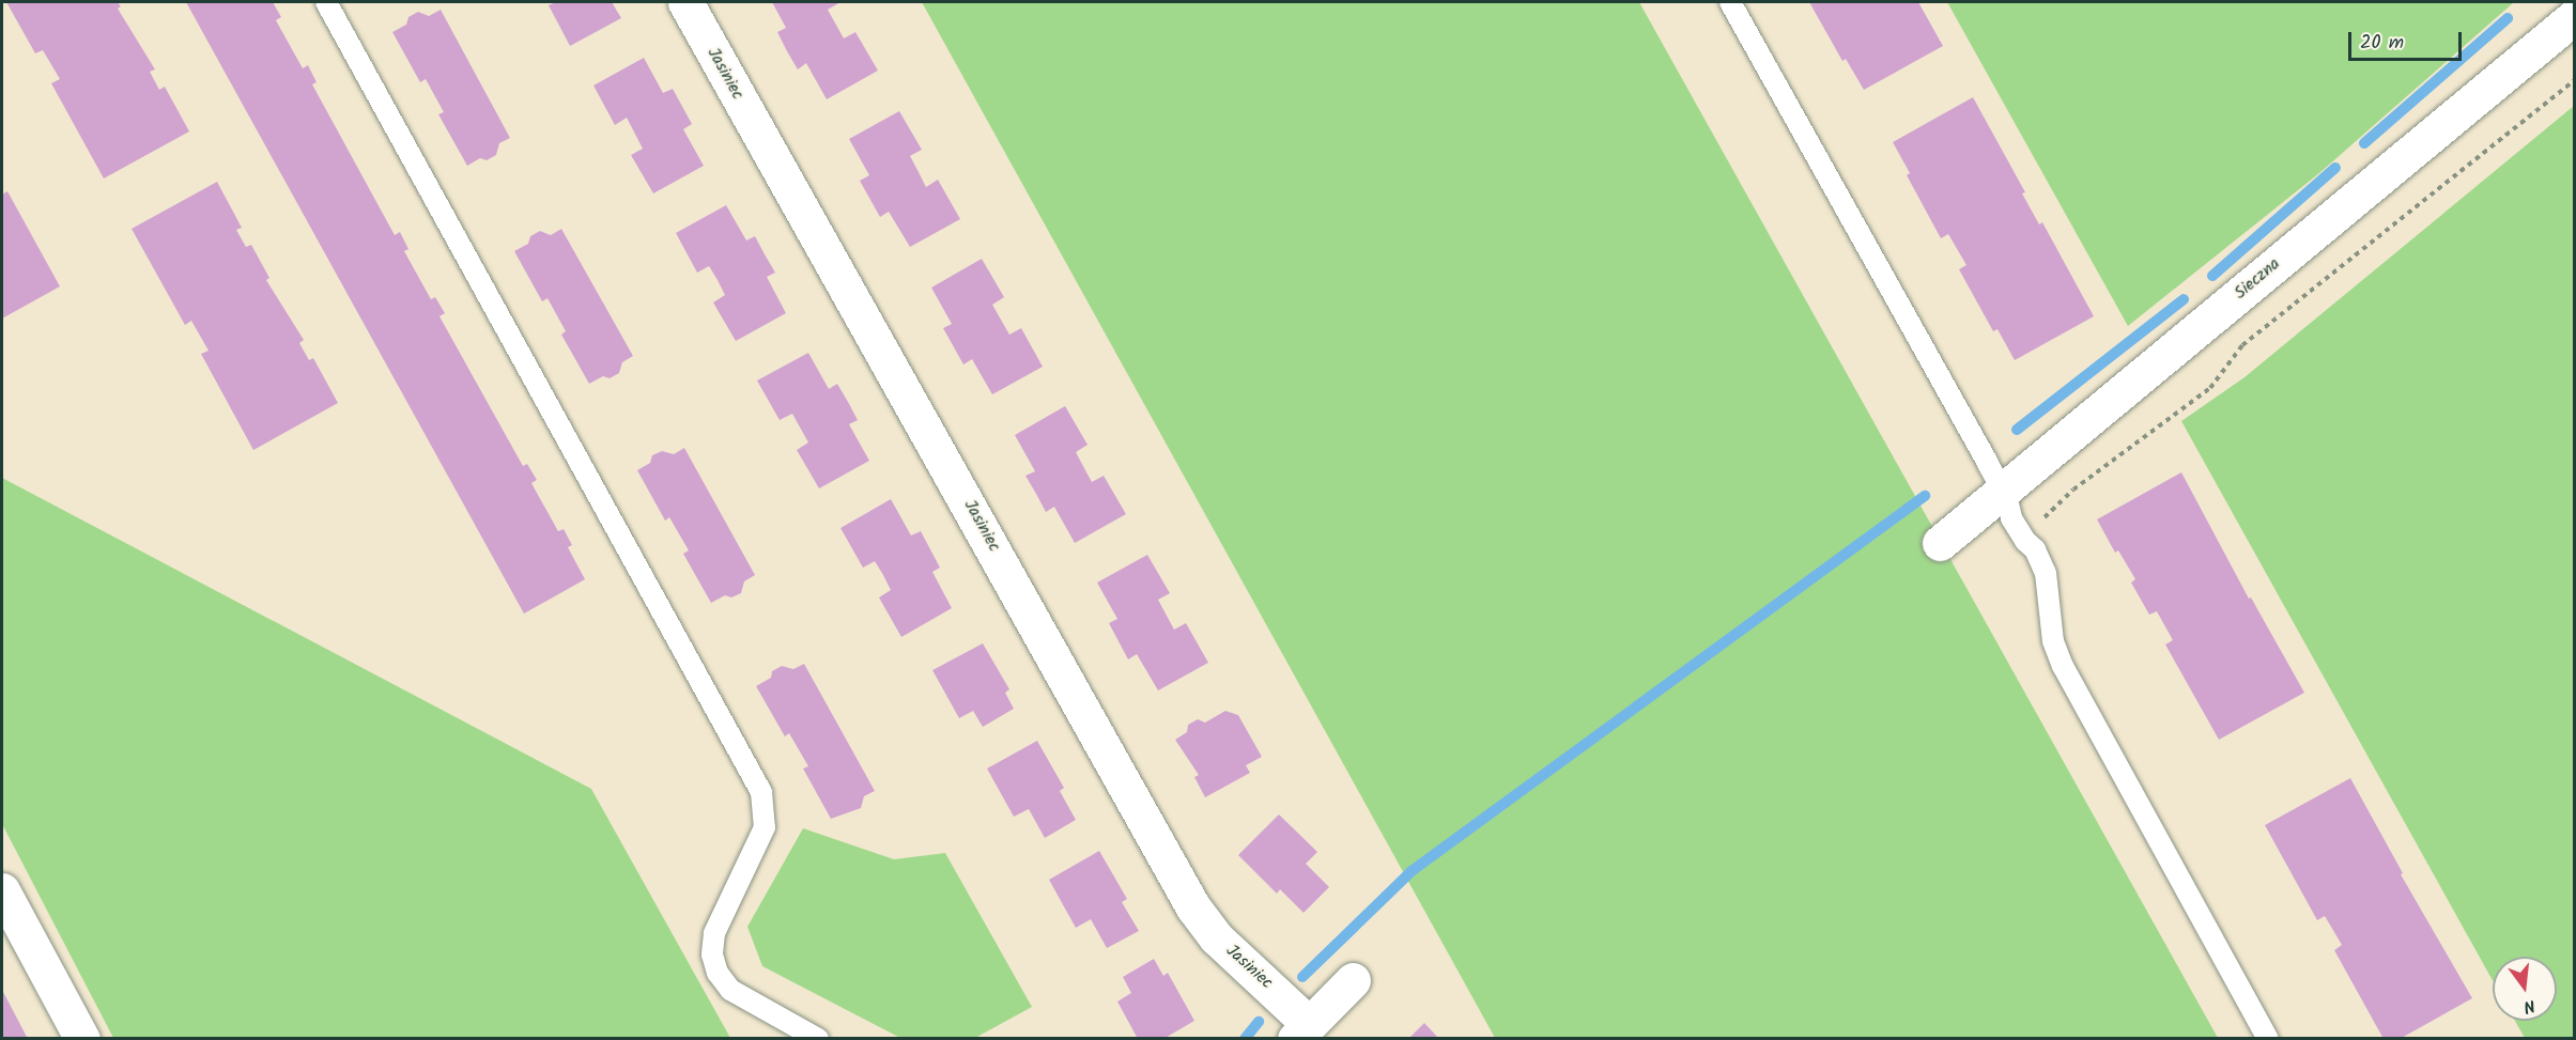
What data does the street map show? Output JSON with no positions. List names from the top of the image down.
{
  "streets": {
    "street": ["Jasiniec", "Sieczna"]
  },
  "scale_bar": "20 m",
  "north": "bottom"
}
